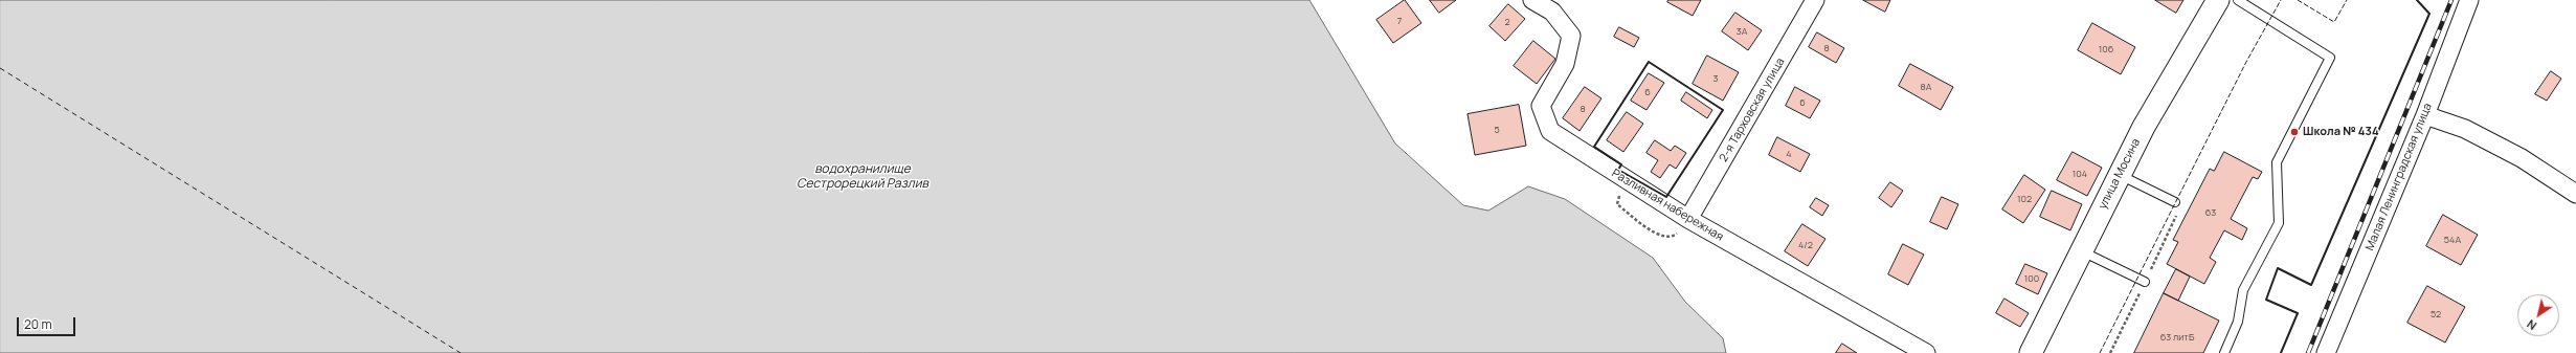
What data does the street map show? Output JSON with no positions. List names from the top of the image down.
{
  "streets": {
    "street": [
      "2-я Тарховская улица",
      "улица Мосина",
      "Малая Ленинградская улица",
      "Разливная набережная"
    ]
  },
  "crossings": [
    ["2-я Тарховская улица", "Разливная набережная"]
  ],
  "water": ["водохранилище Сестрорецкий Разлив"],
  "places": ["Школа № 434"],
  "house_numbers": [
    "7",
    "2",
    "3А",
    "8",
    "106",
    "3",
    "8А",
    "6",
    "6",
    "8",
    "5",
    "4",
    "104",
    "102",
    "63",
    "54А",
    "4/2",
    "100",
    "52",
    "63 литБ"
  ],
  "scale_bar": "20 m",
  "north": "bottom left"
}
